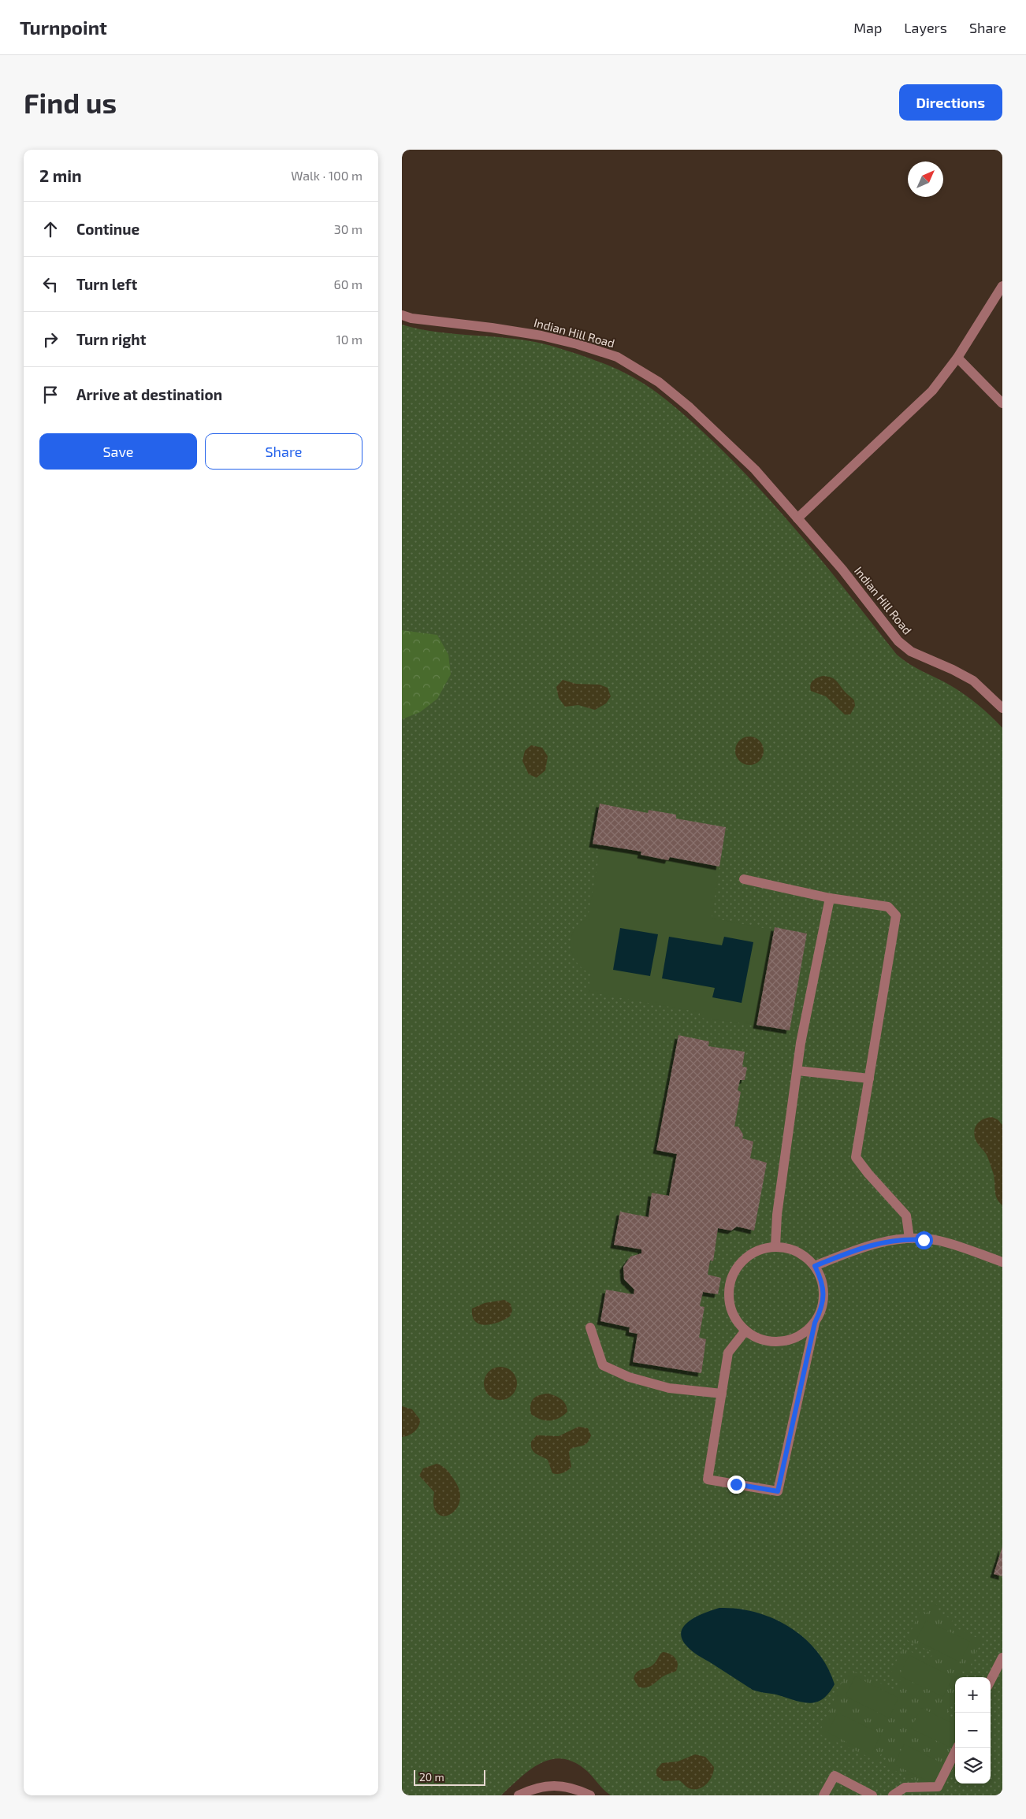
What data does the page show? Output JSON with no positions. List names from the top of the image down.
{
  "streets": {
    "street": ["Indian Hill Road"]
  },
  "scale_bar": "20 m",
  "north": "top right",
  "page": {
    "header": "Turnpoint",
    "nav": ["Map", "Layers", "Share"],
    "buttons": [
      "Directions",
      ["Save", "Share"]
    ],
    "title": "Find us",
    "heading": ["2 min", "Walk · 100 m"],
    "list": [
      ["Continue", "30 m"],
      ["Turn left", "60 m"],
      ["Turn right", "10 m"],
      "Arrive at destination"
    ],
    "map_buttons": ["+", "−"],
    "scale": "20 m"
  }
}
